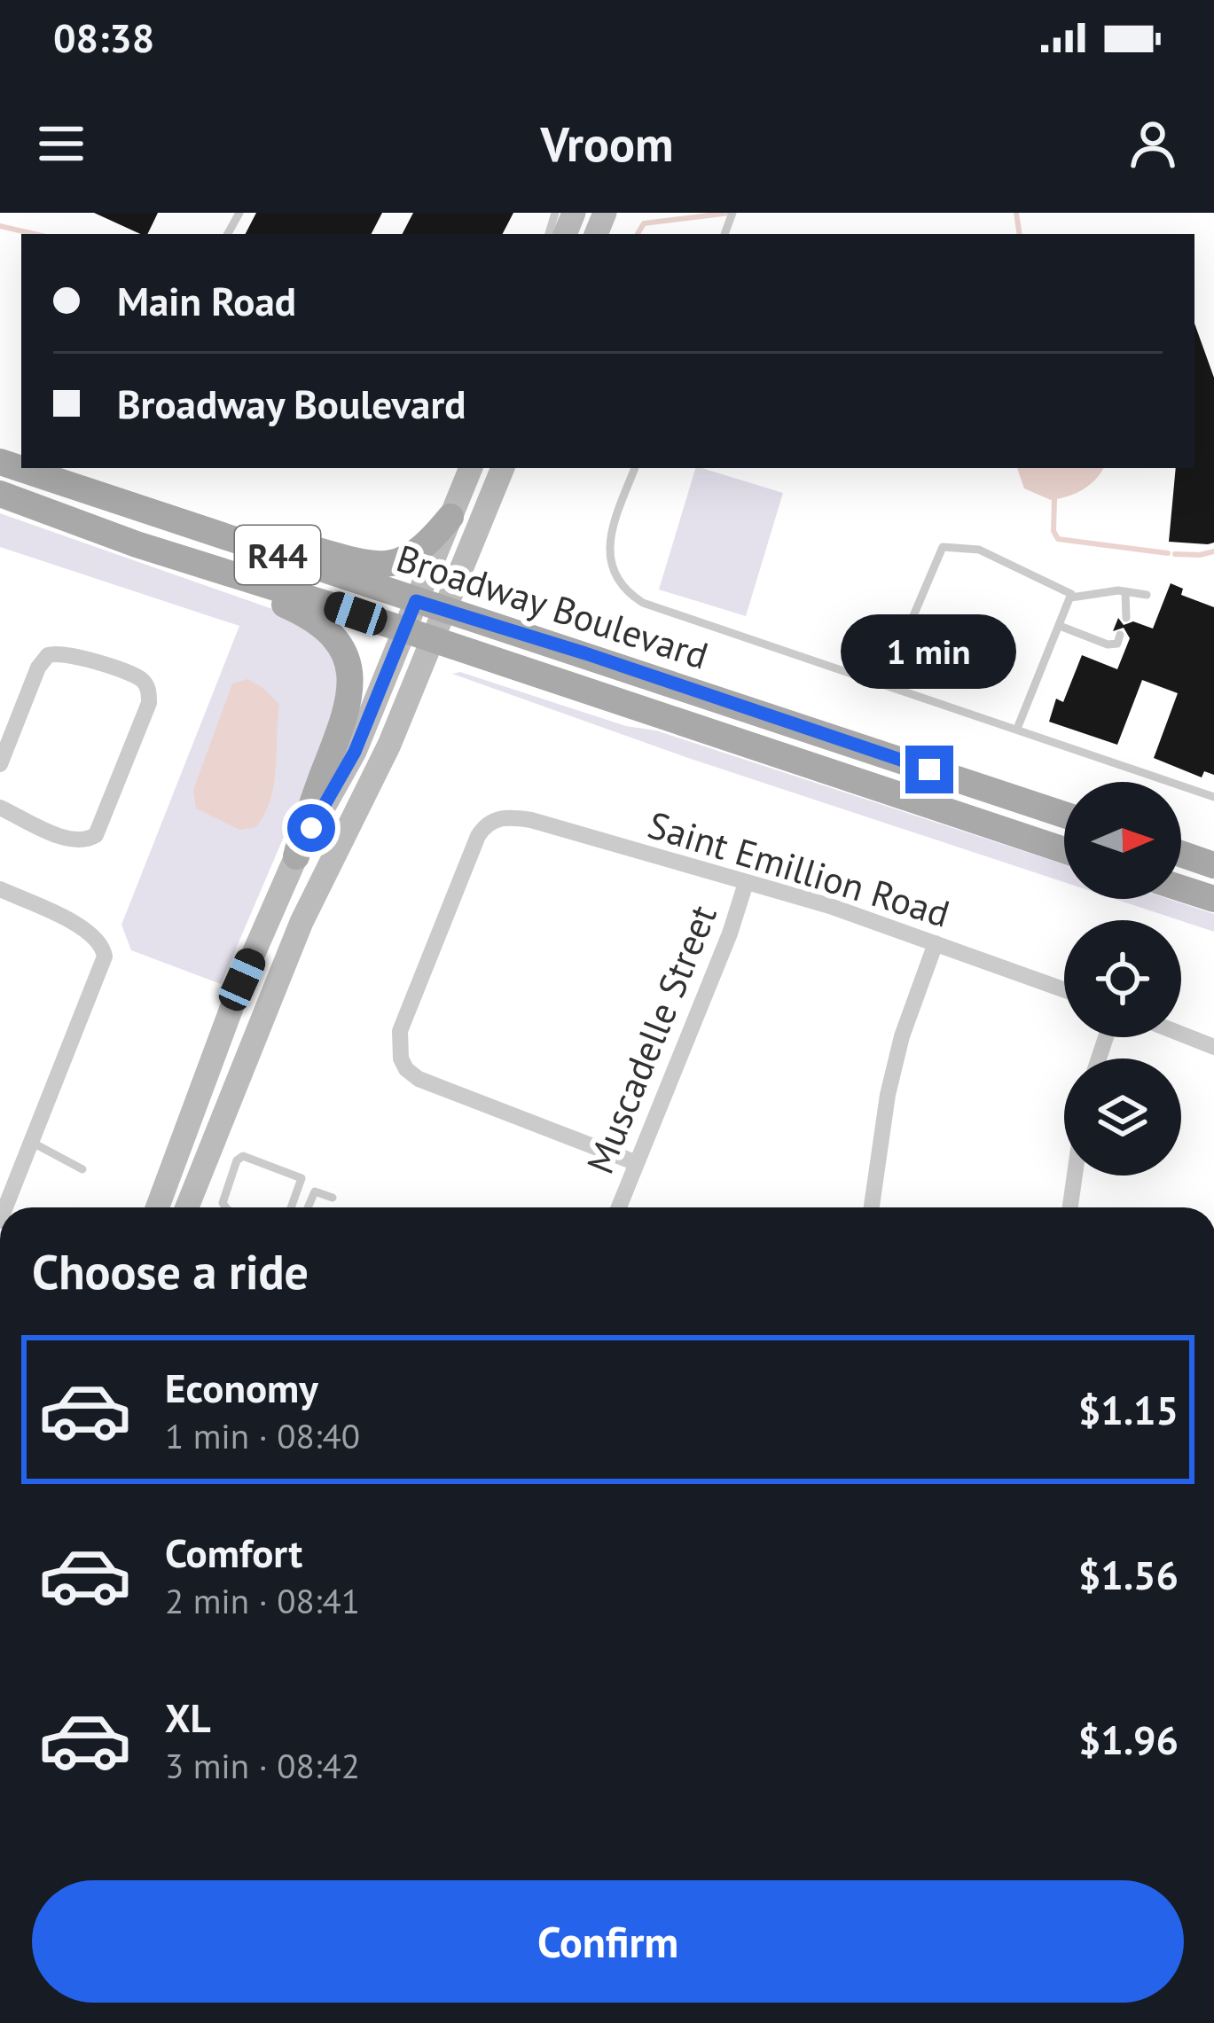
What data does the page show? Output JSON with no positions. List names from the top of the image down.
{
  "streets": {
    "main road": ["R44", "Broadway Boulevard"],
    "street": ["Saint Emillion Road", "Muscadelle Street"]
  },
  "crossings": [
    ["Saint Emillion Road", "Muscadelle Street"]
  ],
  "north": "right",
  "page": {
    "status": "08:38",
    "header": "Vroom",
    "banner": ["Main Road", "Broadway Boulevard"],
    "bubble": "1 min",
    "heading": "Choose a ride",
    "list": [
      {
        "name": "Economy",
        "note": "1 min · 08:40",
        "value": "$1.15"
      },
      {
        "name": "Comfort",
        "note": "2 min · 08:41",
        "value": "$1.56"
      },
      {
        "name": "XL",
        "note": "3 min · 08:42",
        "value": "$1.96"
      }
    ],
    "buttons": "Confirm"
  }
}
